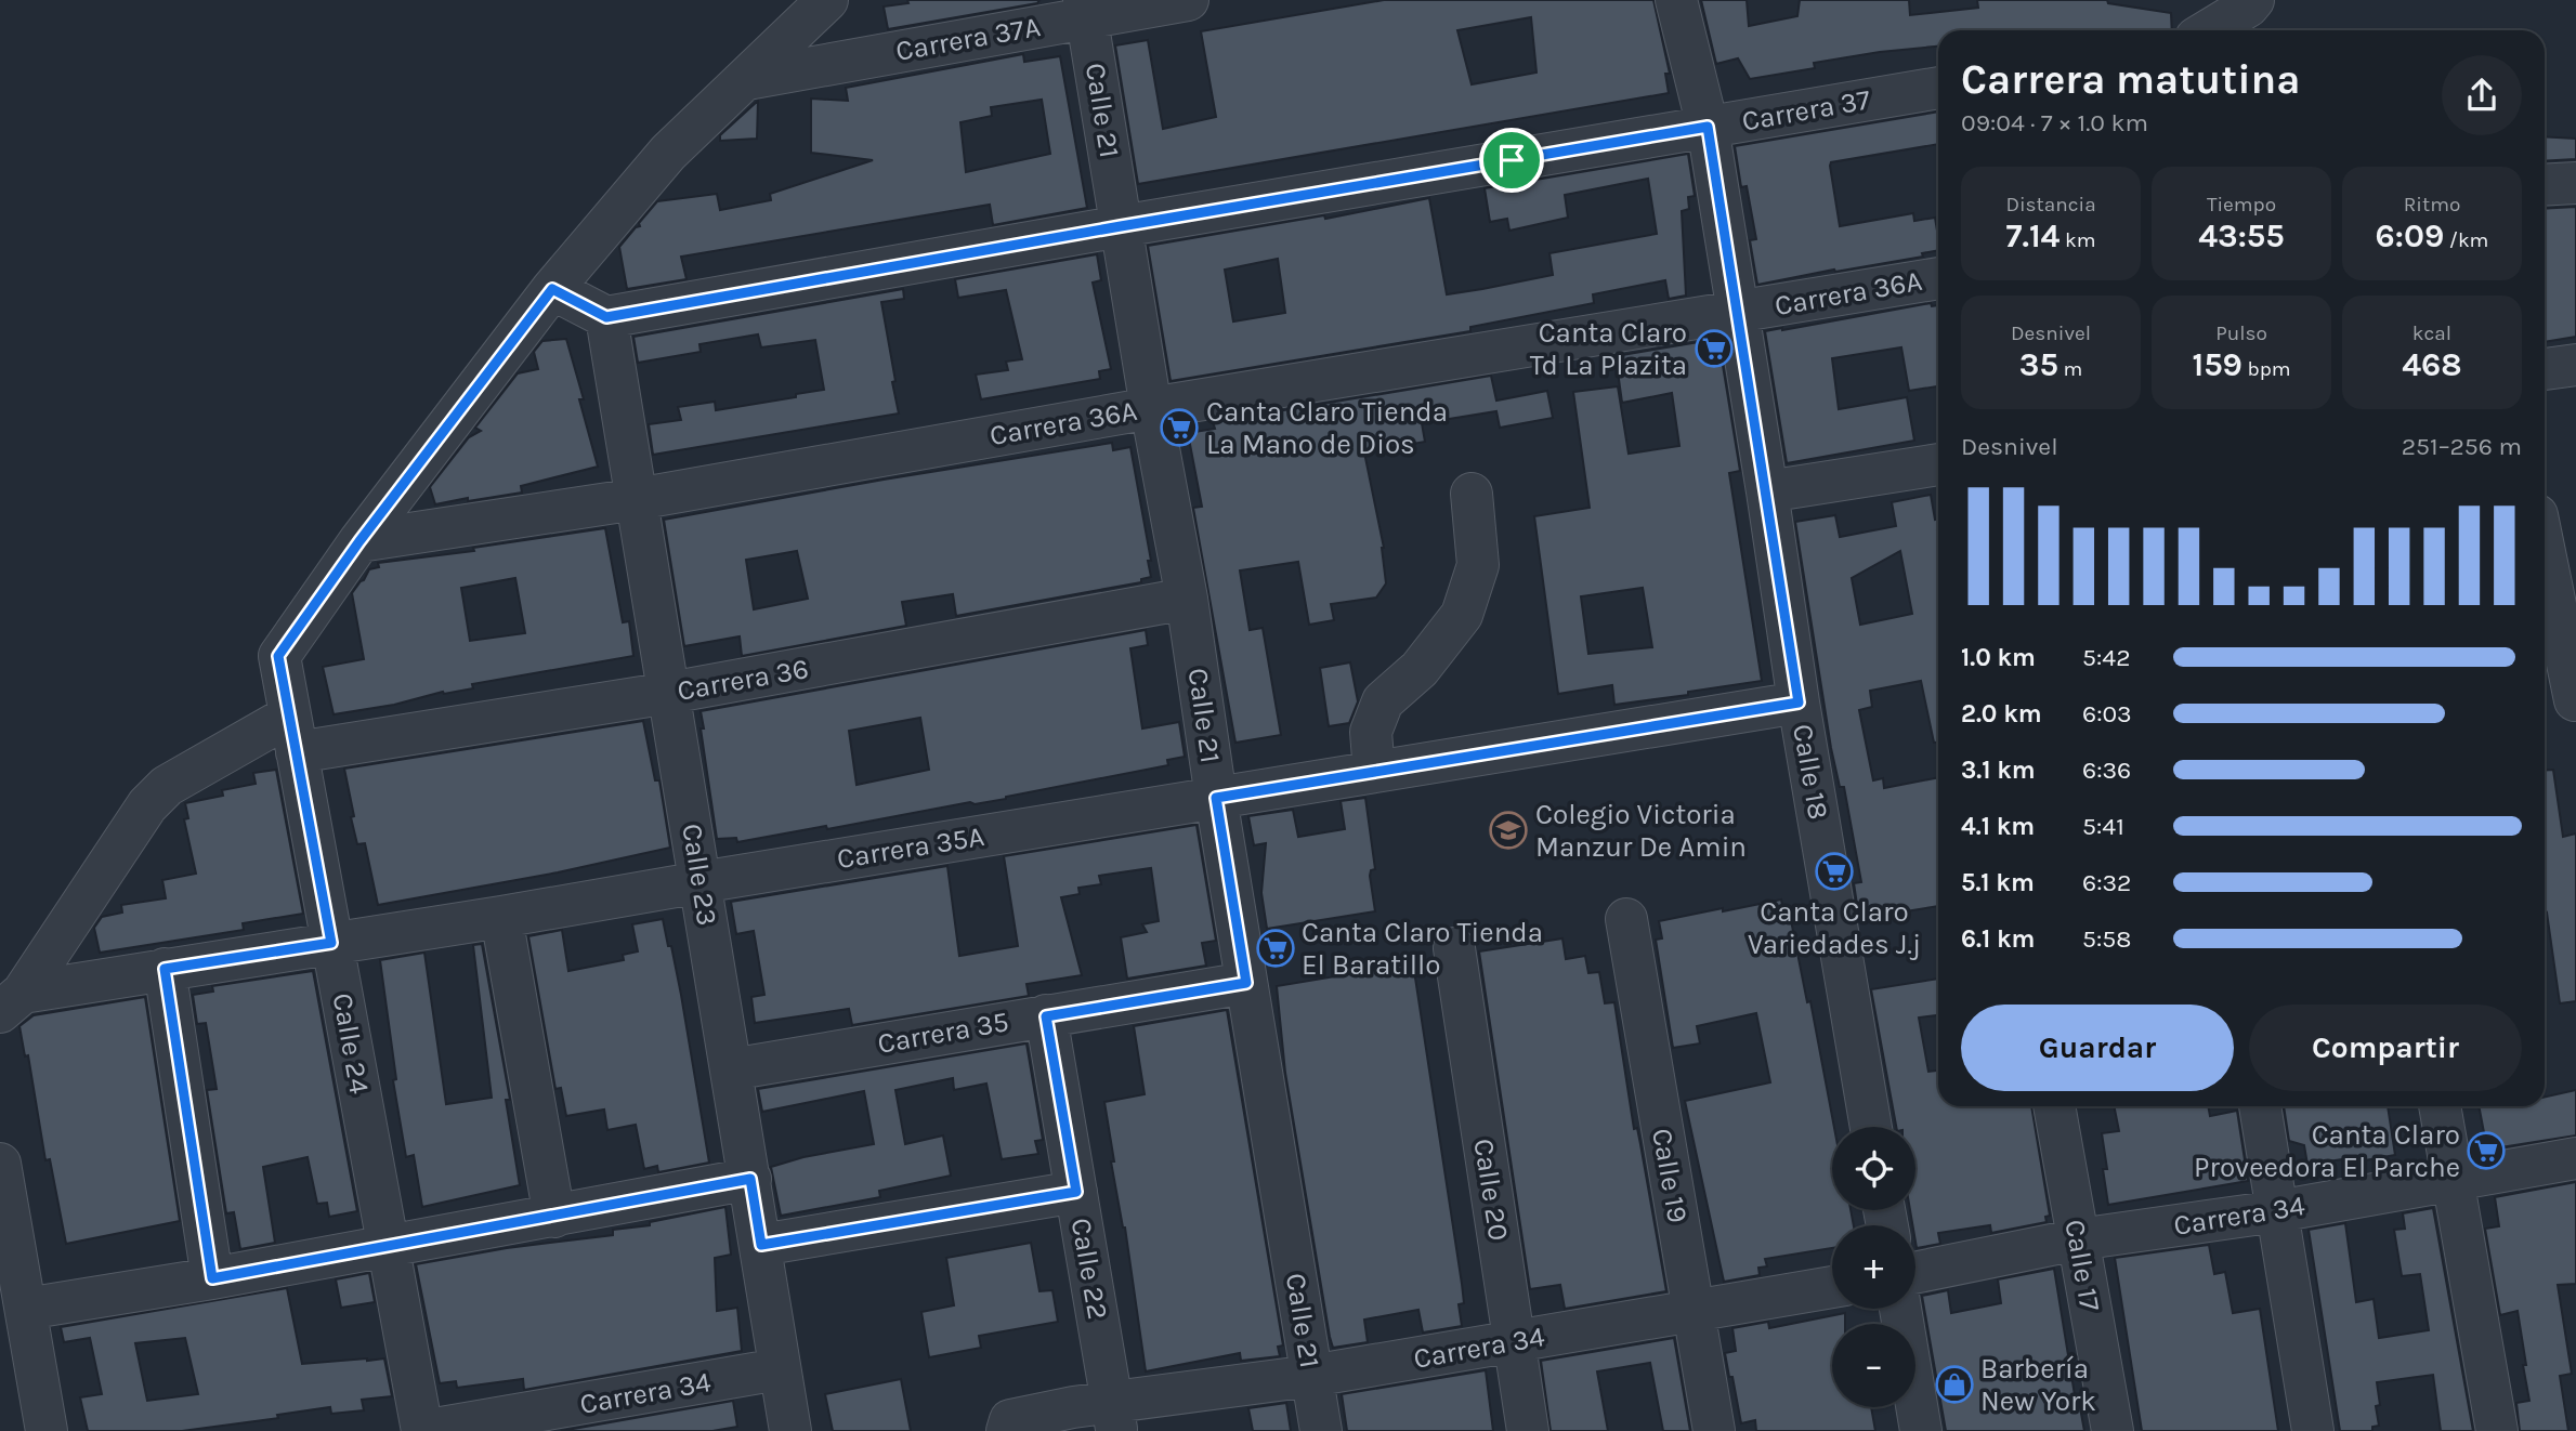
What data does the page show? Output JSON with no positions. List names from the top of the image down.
{
  "streets": {
    "street": [
      "Carrera 37A",
      "Calle 21",
      "Carrera 37",
      "Carrera 36A",
      "Carrera 36",
      "Calle 18",
      "Carrera 35A",
      "Calle 23",
      "Carrera 35",
      "Calle 24",
      "Calle 19",
      "Calle 20",
      "Carrera 34",
      "Calle 17",
      "Calle 22"
    ]
  },
  "crossings": [
    ["Carrera 37A", "Calle 21"],
    ["Calle 21", "Carrera 37"],
    ["Calle 21", "Carrera 36A"],
    ["Calle 21", "Carrera 36"],
    ["Calle 21", "Carrera 35A"],
    ["Calle 21", "Carrera 35"],
    ["Calle 21", "Carrera 34"],
    ["Carrera 37", "Calle 18"],
    ["Carrera 37", "Calle 23"],
    ["Carrera 36A", "Calle 18"],
    ["Carrera 36A", "Calle 23"],
    ["Carrera 36A", "Calle 24"],
    ["Carrera 36", "Calle 23"],
    ["Carrera 36", "Calle 24"],
    ["Calle 18", "Carrera 35A"],
    ["Carrera 35A", "Calle 23"],
    ["Carrera 35A", "Calle 24"],
    ["Calle 23", "Carrera 35"],
    ["Calle 23", "Carrera 34"],
    ["Carrera 35", "Calle 22"],
    ["Calle 24", "Carrera 34"],
    ["Calle 19", "Carrera 34"],
    ["Calle 20", "Carrera 34"],
    ["Carrera 34", "Calle 17"],
    ["Carrera 34", "Calle 22"]
  ],
  "places": {
    "supermarket": [
      "Canta Claro Td La Plazita",
      "Canta Claro Tienda La Mano de Dios",
      "Canta Claro Variedades J.j",
      "Canta Claro Tienda El Baratillo",
      "Canta Claro Proveedora El Parche"
    ],
    "school or university": ["Colegio Victoria Manzur De Amin"],
    "shop": ["Barbería New York"]
  },
  "page": {
    "heading": ["Carrera matutina", "09:04 · 7 × 1.0 km"],
    "stats": [
      ["Distancia", "7.14 km"],
      ["Tiempo", "43:55"],
      ["Ritmo", "6:09 /km"],
      ["Desnivel", "35 m"],
      ["Pulso", "159 bpm"],
      ["kcal", "468"]
    ],
    "chart": ["Desnivel", "251–256 m"],
    "list": [
      {
        "name": "1.0 km",
        "note": "5:42"
      },
      {
        "name": "2.0 km",
        "note": "6:03"
      },
      {
        "name": "3.1 km",
        "note": "6:36"
      },
      {
        "name": "4.1 km",
        "note": "5:41"
      },
      {
        "name": "5.1 km",
        "note": "6:32"
      },
      {
        "name": "6.1 km",
        "note": "5:58"
      }
    ],
    "buttons": ["Guardar", "Compartir"],
    "map_buttons": ["+", "−"]
  }
}
